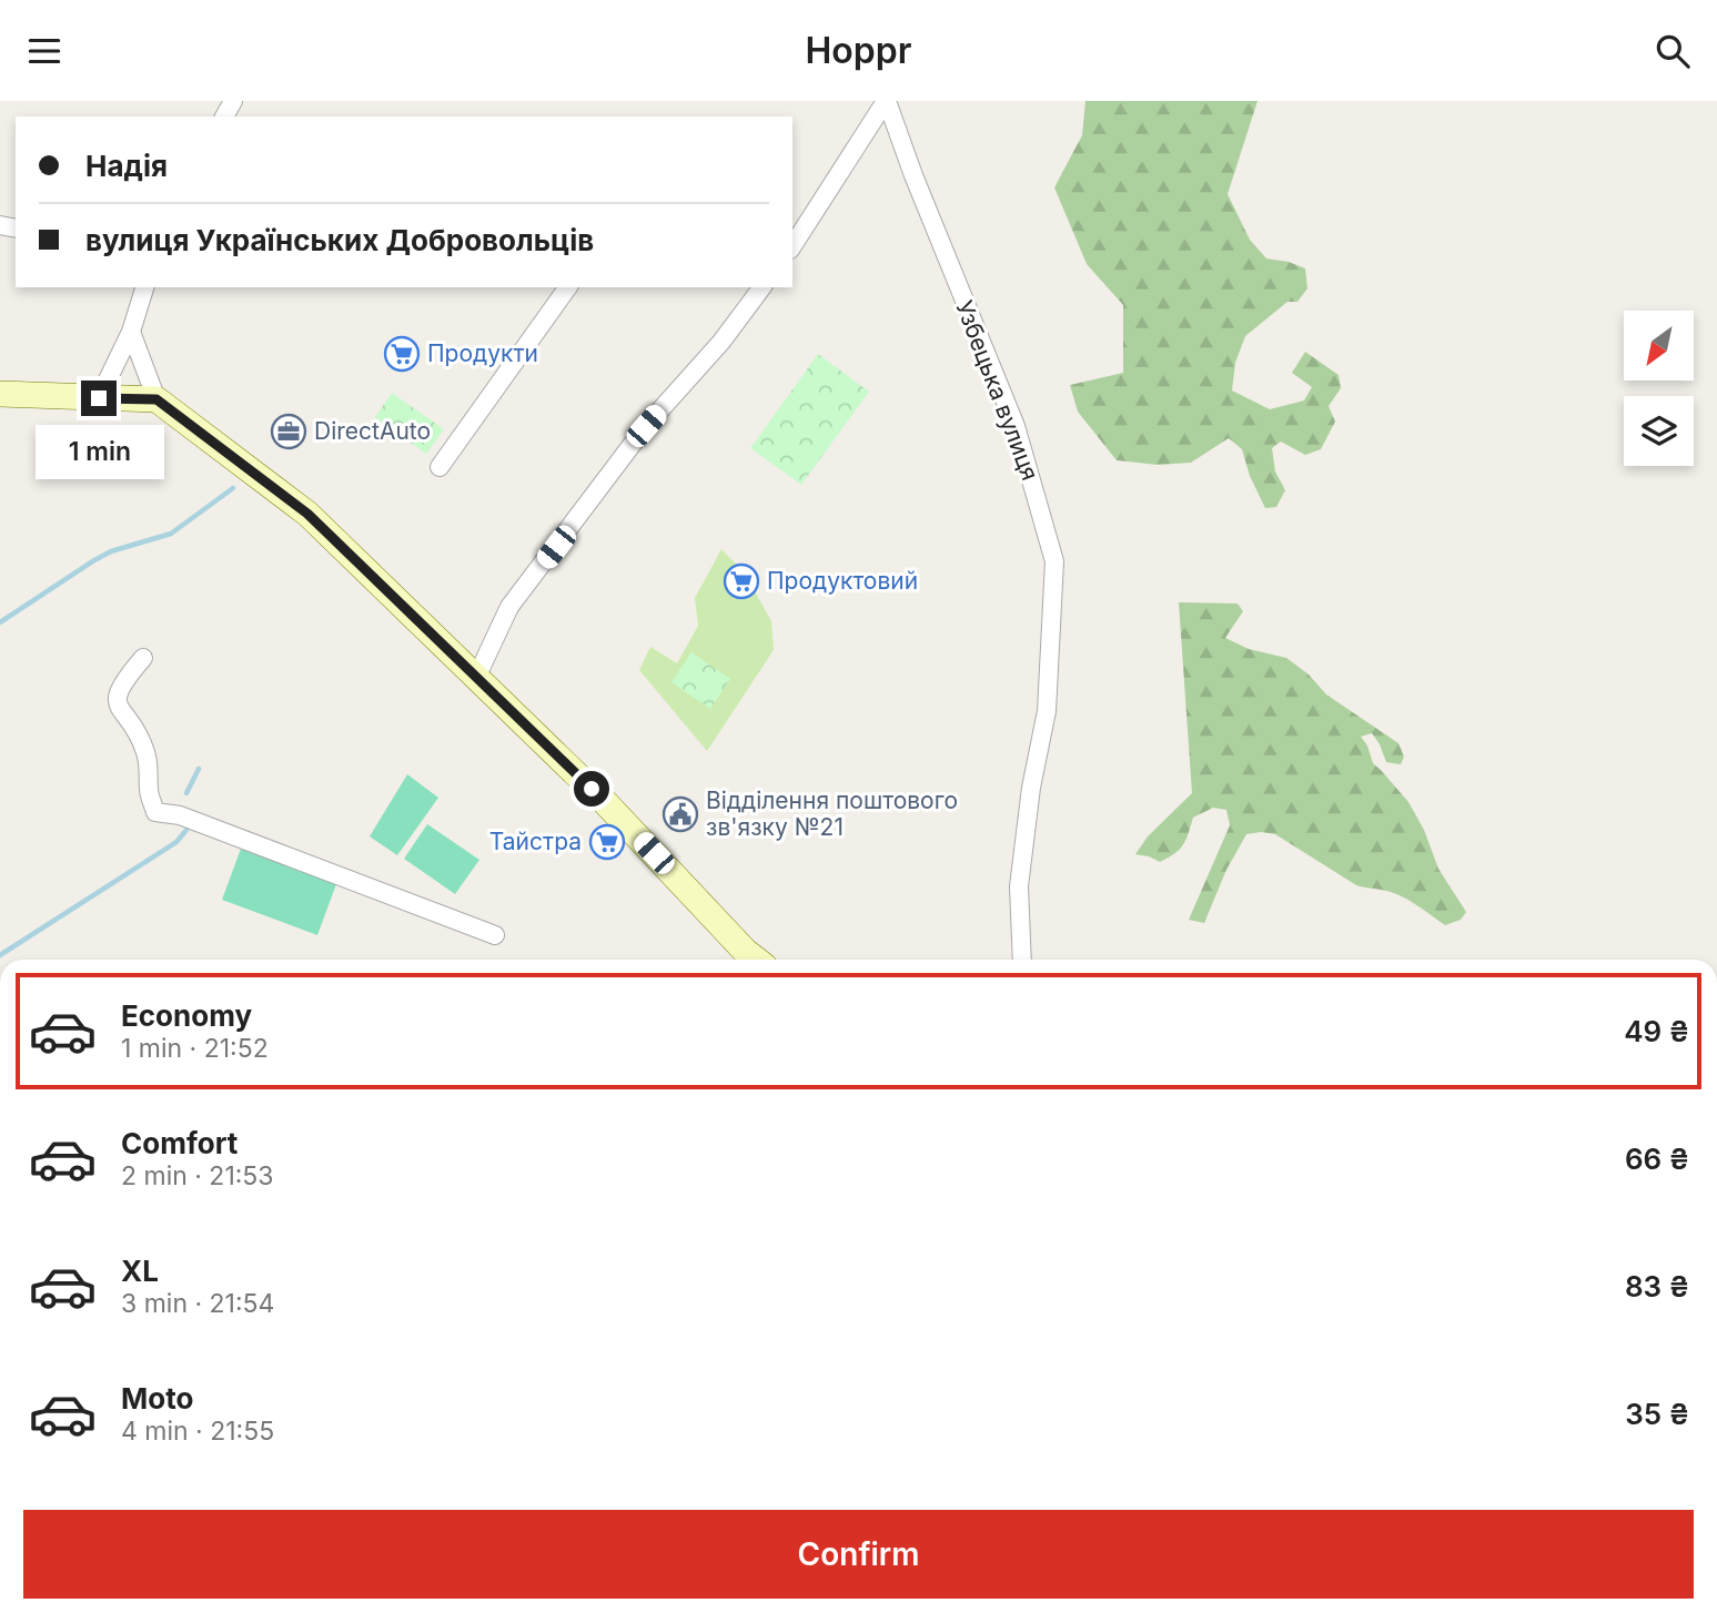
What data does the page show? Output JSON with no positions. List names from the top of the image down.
{
  "streets": {
    "street": ["Узбецька вулиця"]
  },
  "places": {
    "supermarket": ["Продукти", "Продуктовий", "Тайстра"],
    "office": ["DirectAuto"],
    "public building": ["Відділення поштового зв'язку №21"]
  },
  "north": "bottom left",
  "page": {
    "header": "Hoppr",
    "banner": ["Надія", "вулиця Українських Добровольців"],
    "bubble": "1 min",
    "list": [
      {
        "name": "Economy",
        "note": "1 min · 21:52",
        "value": "49 ₴"
      },
      {
        "name": "Comfort",
        "note": "2 min · 21:53",
        "value": "66 ₴"
      },
      {
        "name": "XL",
        "note": "3 min · 21:54",
        "value": "83 ₴"
      },
      {
        "name": "Moto",
        "note": "4 min · 21:55",
        "value": "35 ₴"
      }
    ],
    "buttons": "Confirm"
  }
}
